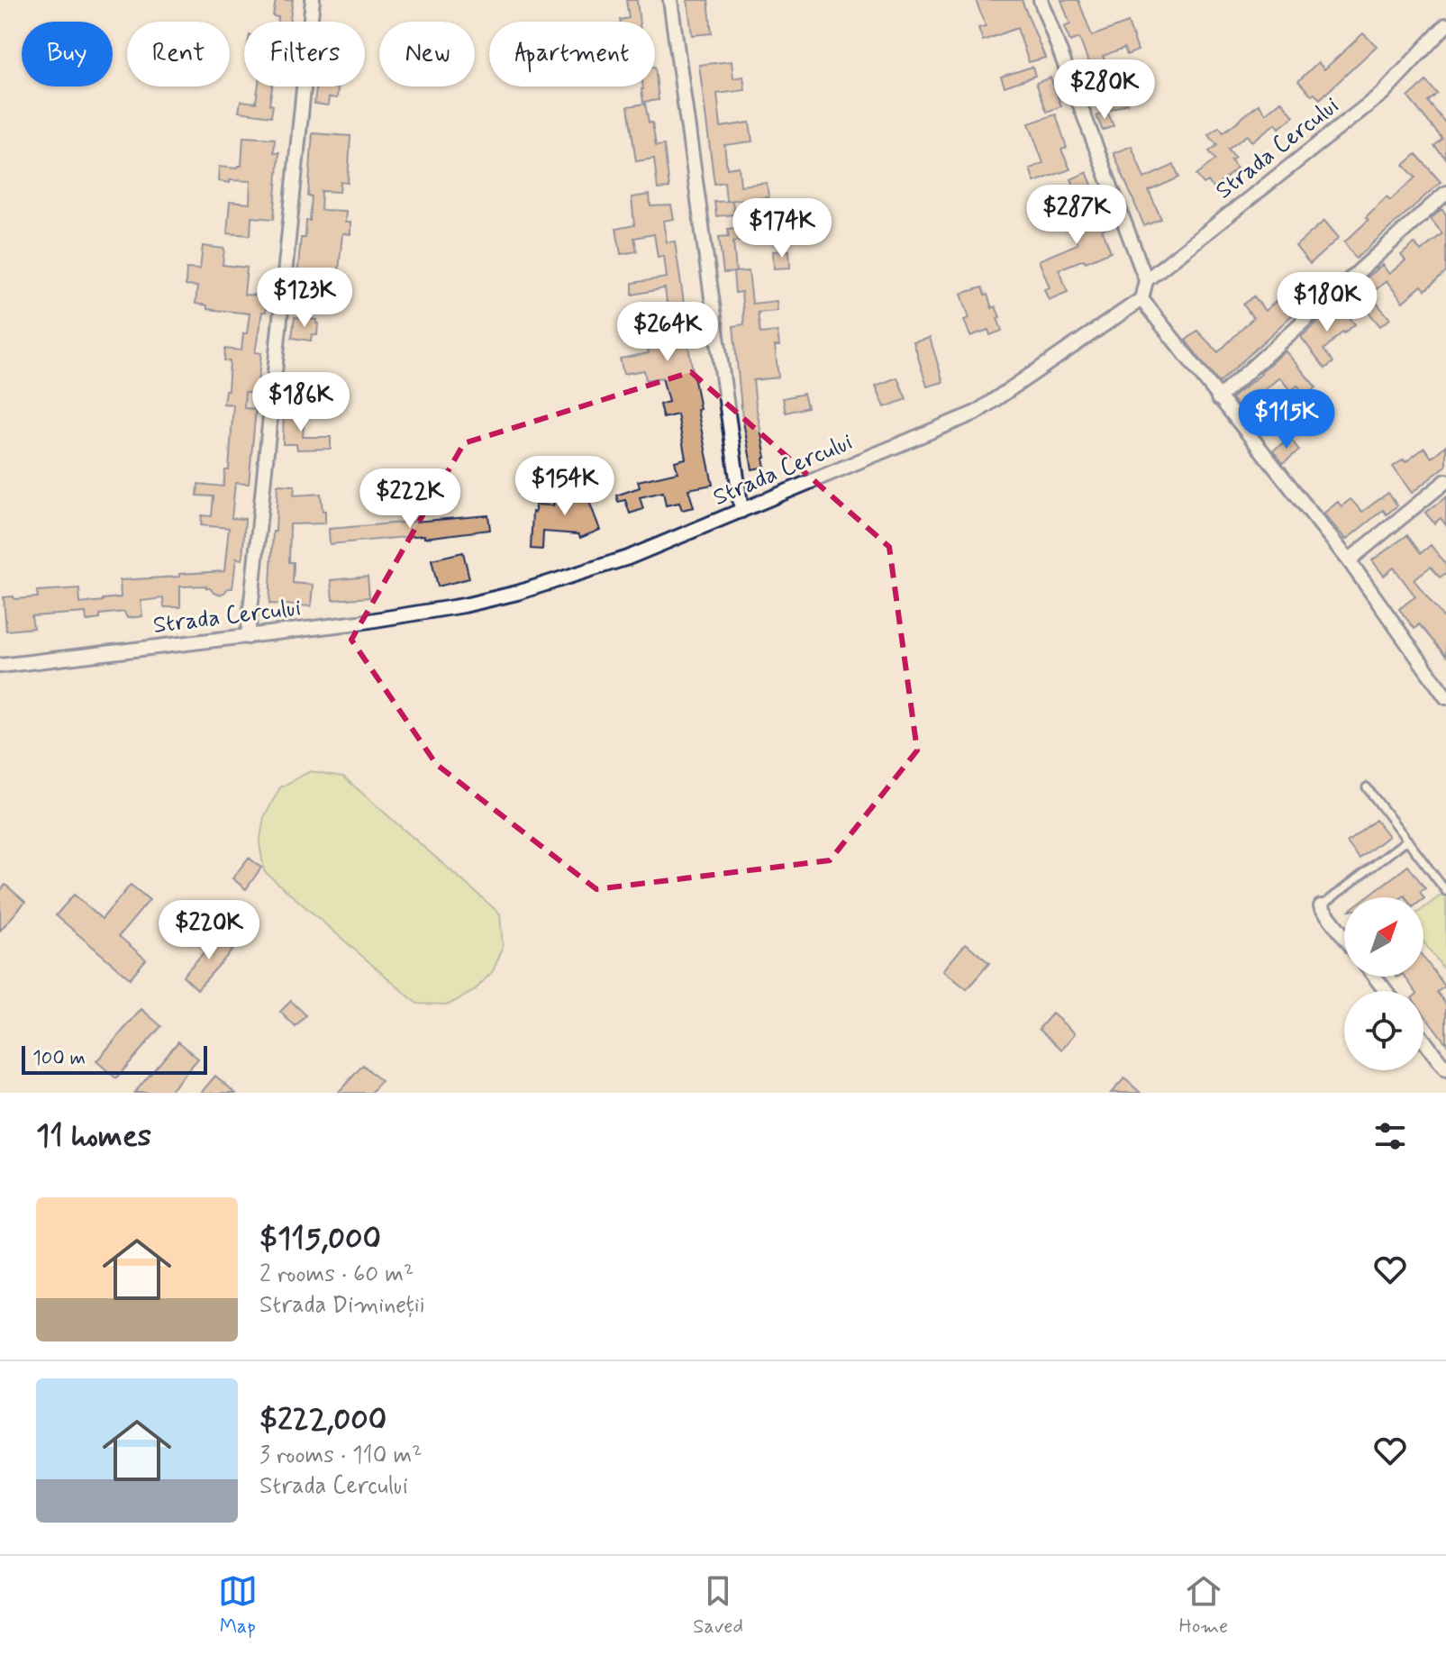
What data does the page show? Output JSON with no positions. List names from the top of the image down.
{
  "streets": {
    "street": ["Strada Cercului"]
  },
  "scale_bar": "100 m",
  "north": "top right",
  "page": {
    "chip": [
      "Buy",
      "Rent",
      "Filters",
      "New",
      "Apartment"
    ],
    "price": [
      "$280K",
      "$287K",
      "$174K",
      "$123K",
      "$180K",
      "$264K",
      "$186K",
      "$115K",
      "$154K",
      "$222K",
      "$220K"
    ],
    "scale": "100 m",
    "heading": "11 homes",
    "list": [
      {
        "name": "$115,000",
        "note": "2 rooms · 60 m² · Strada Dimineții"
      },
      {
        "name": "$222,000",
        "note": "3 rooms · 110 m² · Strada Cercului"
      }
    ],
    "tabs": ["Map", "Saved", "Home"]
  }
}
